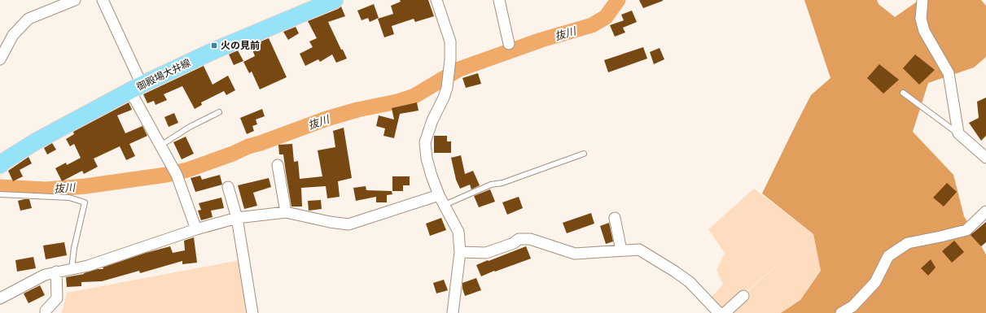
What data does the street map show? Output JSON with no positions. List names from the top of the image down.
{
  "streets": {
    "main road": ["御殿場大井線"]
  },
  "water": ["抜川"],
  "places": {
    "transit": ["火の見前"]
  }
}
